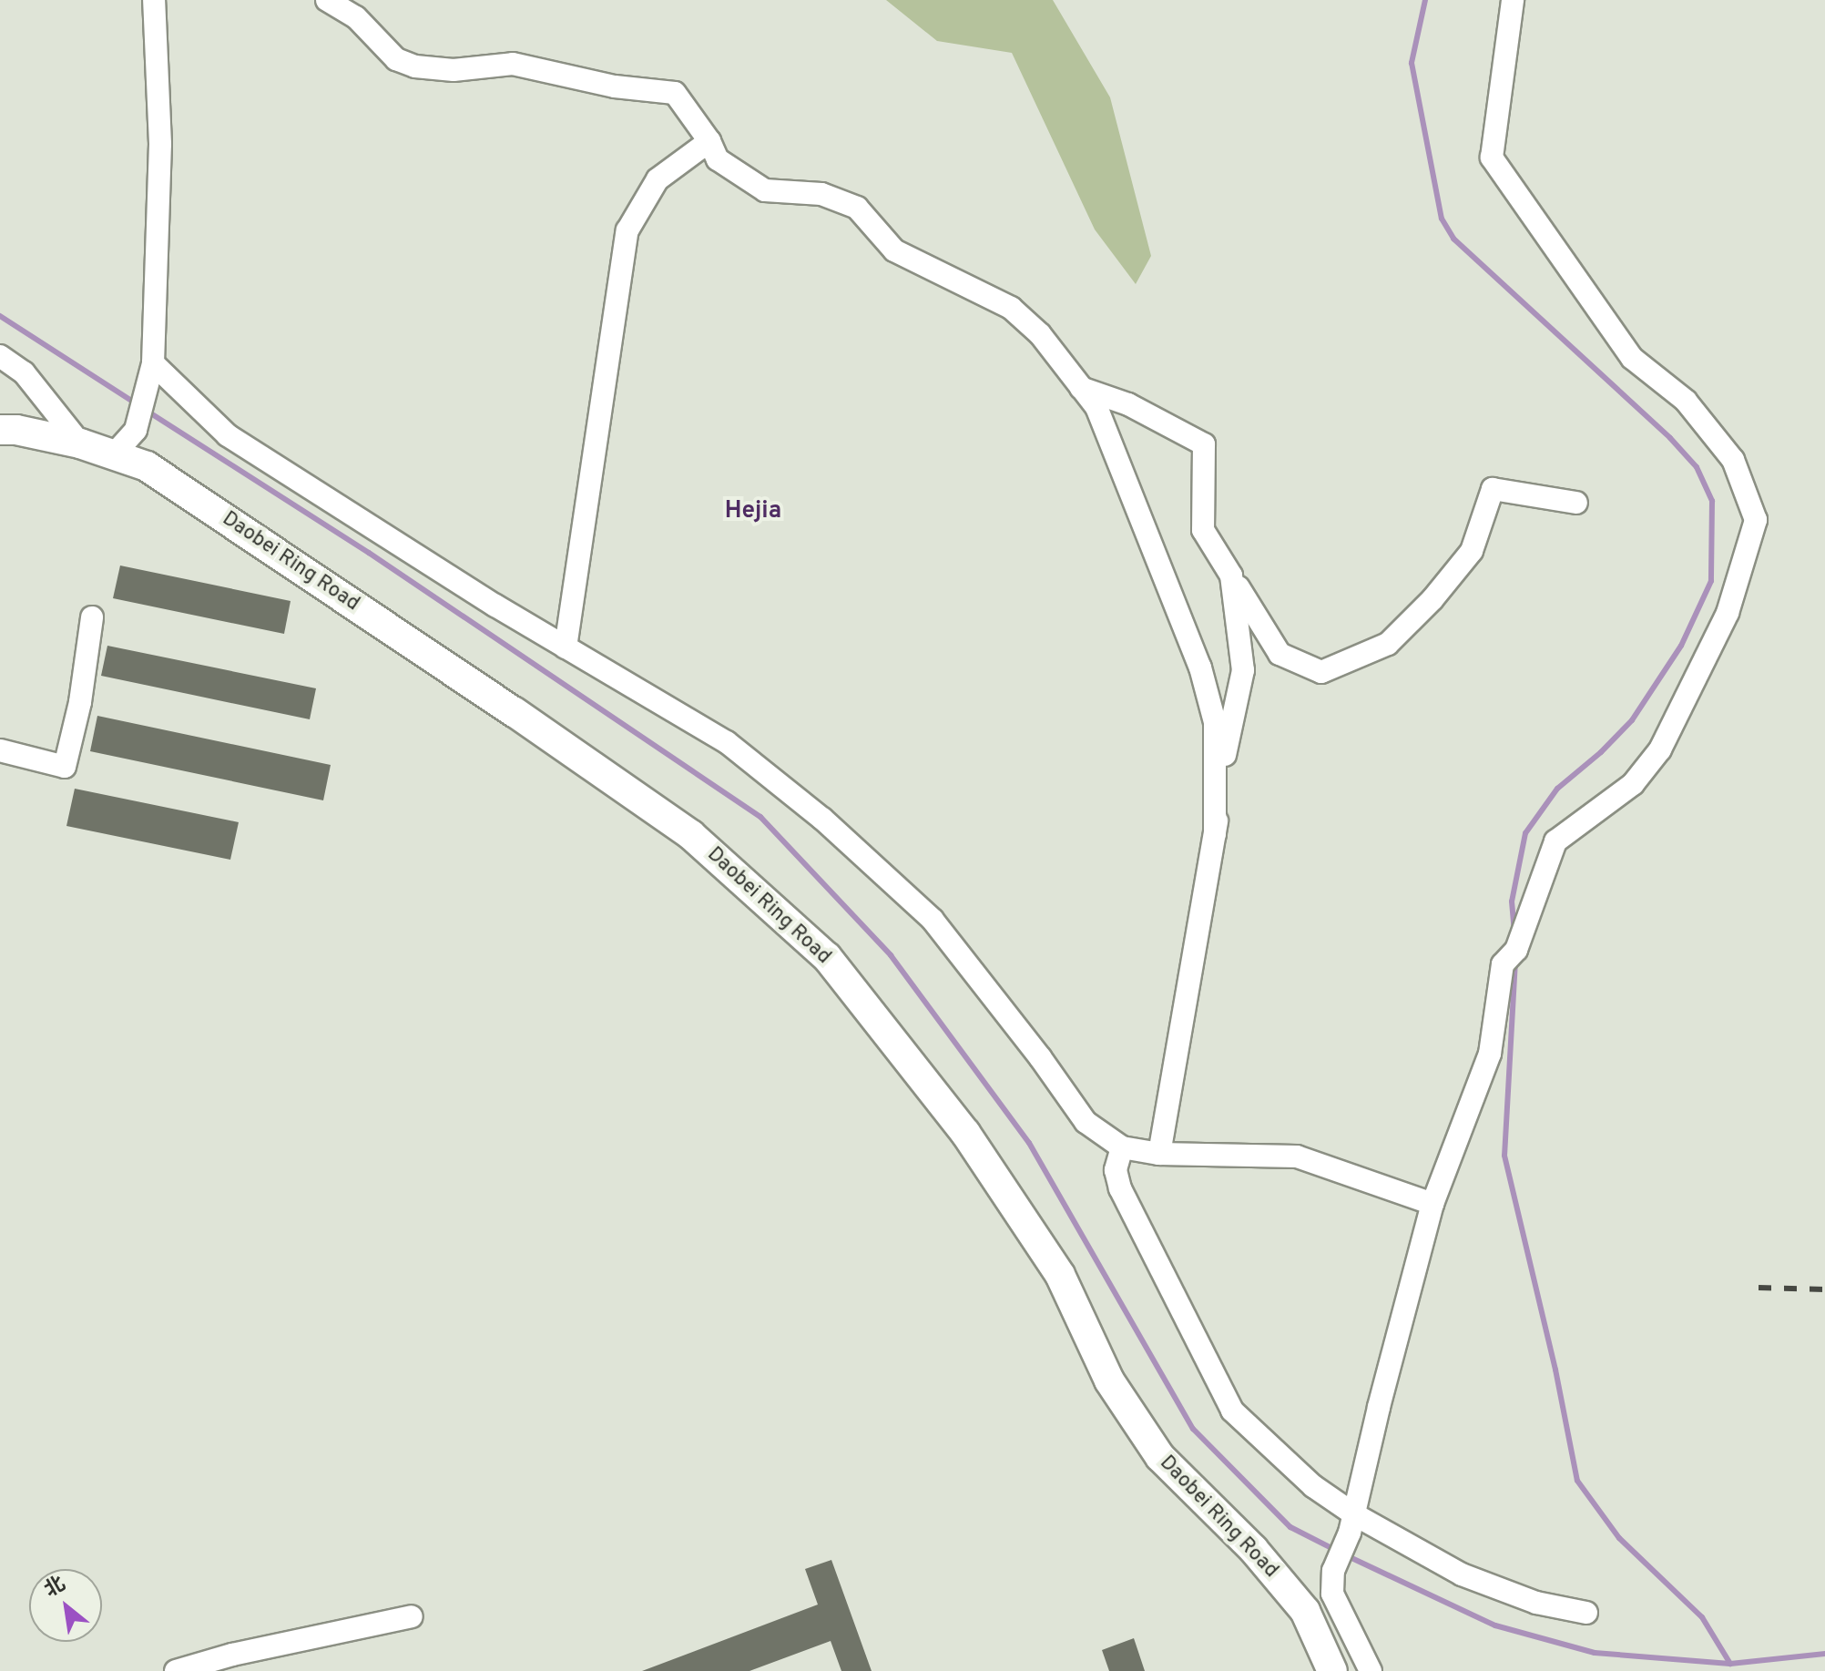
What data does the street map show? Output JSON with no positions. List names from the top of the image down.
{
  "streets": {
    "street": ["Daobei Ring Road"]
  },
  "districts": ["Hejia"],
  "north": "top left"
}
